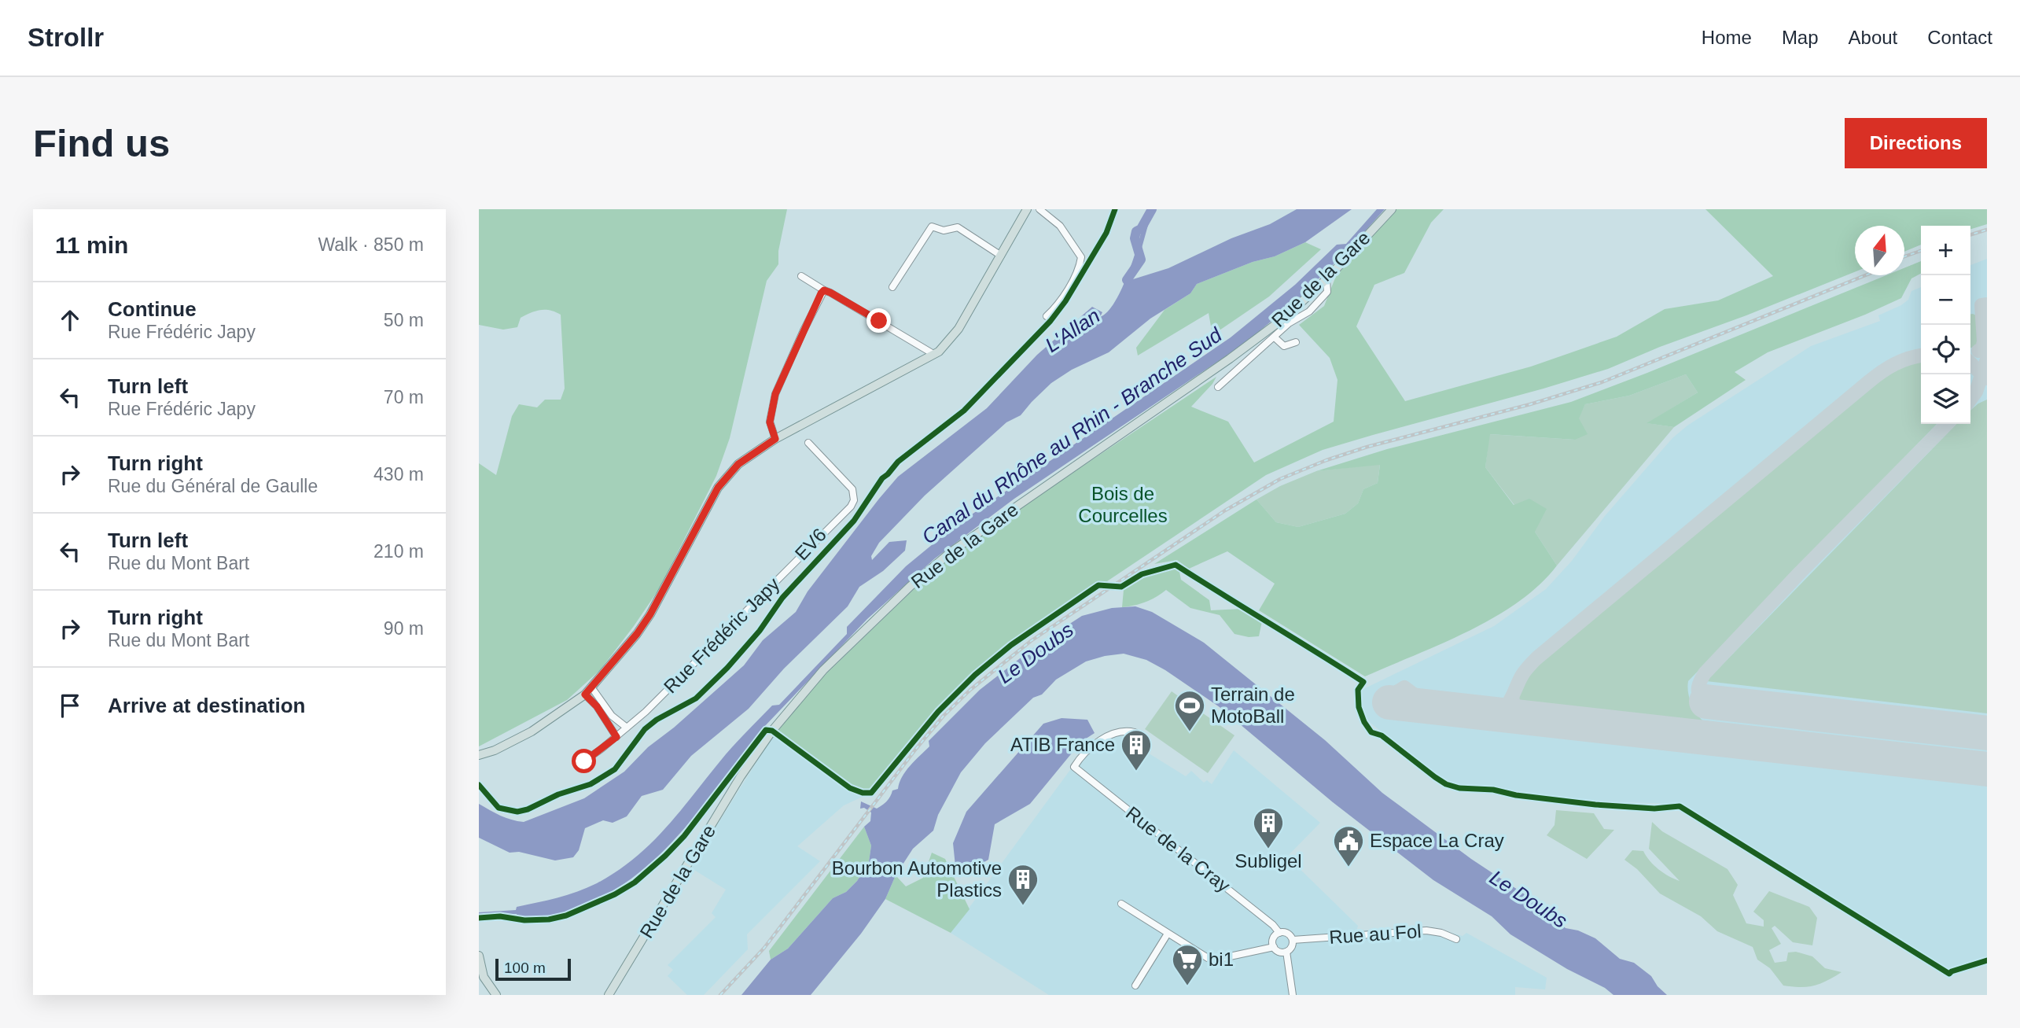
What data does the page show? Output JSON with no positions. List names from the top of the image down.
{
  "streets": {
    "main road": ["Rue de la Gare"],
    "street": ["Rue Frédéric Japy", "Rue de la Cray", "Rue au Fol"],
    "cycle path": ["EV6"]
  },
  "crossings": [
    ["Rue de la Cray", "Rue au Fol"]
  ],
  "water": ["L'Allan", "Canal du Rhône au Rhin - Branche Sud", "Le Doubs"],
  "parks": ["Bois de Courcelles"],
  "places": {
    "sports": ["Terrain de MotoBall"],
    "building": ["ATIB France", "Subligel", "Bourbon Automotive Plastics"],
    "public building": ["Espace La Cray"],
    "supermarket": ["bi1"]
  },
  "scale_bar": "100 m",
  "north": "top",
  "page": {
    "header": "Strollr",
    "nav": [
      "Home",
      "Map",
      "About",
      "Contact"
    ],
    "buttons": "Directions",
    "title": "Find us",
    "heading": ["11 min", "Walk · 850 m"],
    "map_buttons": ["+", "−"],
    "list": [
      ["Continue", "Rue Frédéric Japy", "50 m"],
      ["Turn left", "Rue Frédéric Japy", "70 m"],
      ["Turn right", "Rue du Général de Gaulle", "430 m"],
      ["Turn left", "Rue du Mont Bart", "210 m"],
      ["Turn right", "Rue du Mont Bart", "90 m"],
      "Arrive at destination"
    ],
    "scale": "100 m"
  }
}
